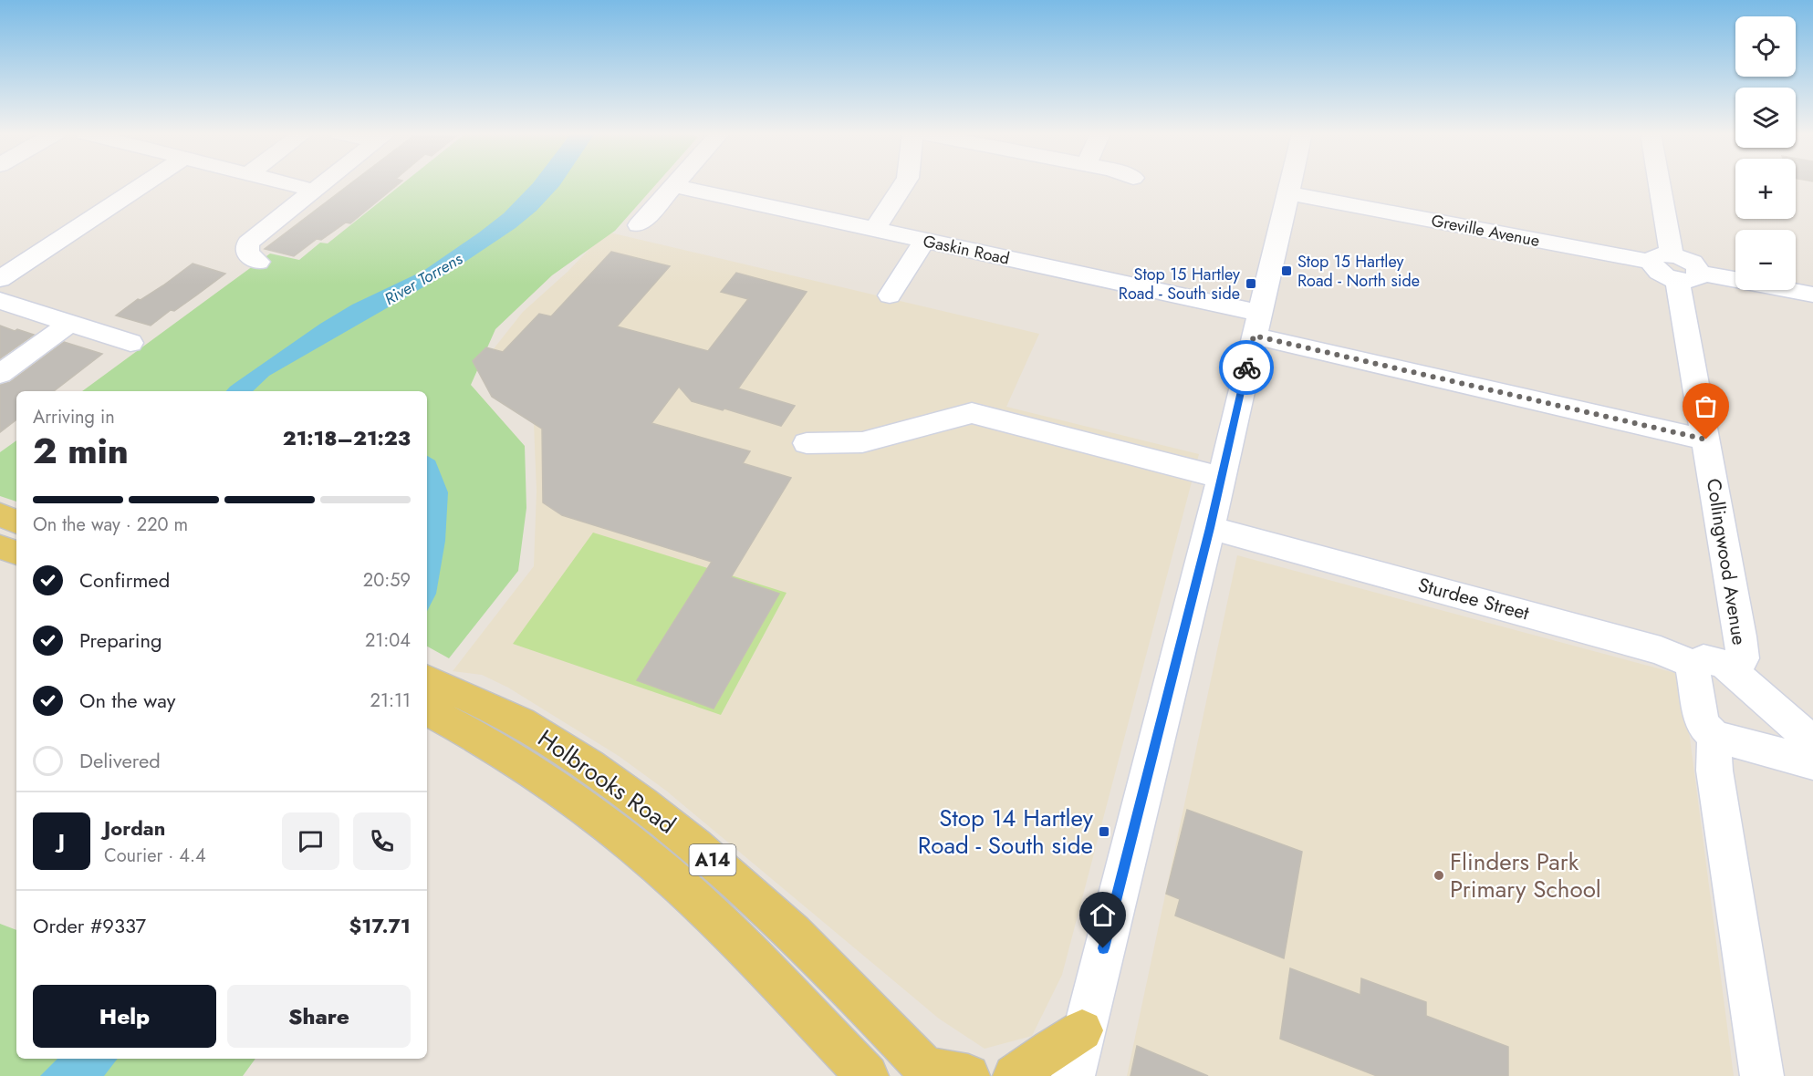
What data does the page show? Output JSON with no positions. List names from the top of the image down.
{
  "streets": {
    "main road": ["Holbrooks Road", "A14"],
    "street": [
      "Greville Avenue",
      "Gaskin Road",
      "Collingwood Avenue",
      "Sturdee Street"
    ]
  },
  "crossings": [
    ["Greville Avenue", "Collingwood Avenue"],
    ["Gaskin Road", "Collingwood Avenue"],
    ["Collingwood Avenue", "Sturdee Street"]
  ],
  "water": ["River Torrens"],
  "places": {
    "transit": ["Stop 15 Hartley Road - North side", "Stop 15 Hartley Road - South side", "Stop 14 Hartley Road - South side"],
    "other": ["Flinders Park Primary School"]
  },
  "page": {
    "map_buttons": ["+", "−"],
    "heading": ["2 min", "Arriving in", "21:18–21:23"],
    "panel": [
      "Jordan",
      "Courier · 4.4",
      "Order #9337",
      "$17.71"
    ],
    "bar": "On the way · 220 m",
    "list": [
      ["Confirmed", "20:59"],
      ["Preparing", "21:04"],
      ["On the way", "21:11"],
      "Delivered"
    ],
    "round": "J",
    "buttons": ["Help", "Share"]
  }
}
